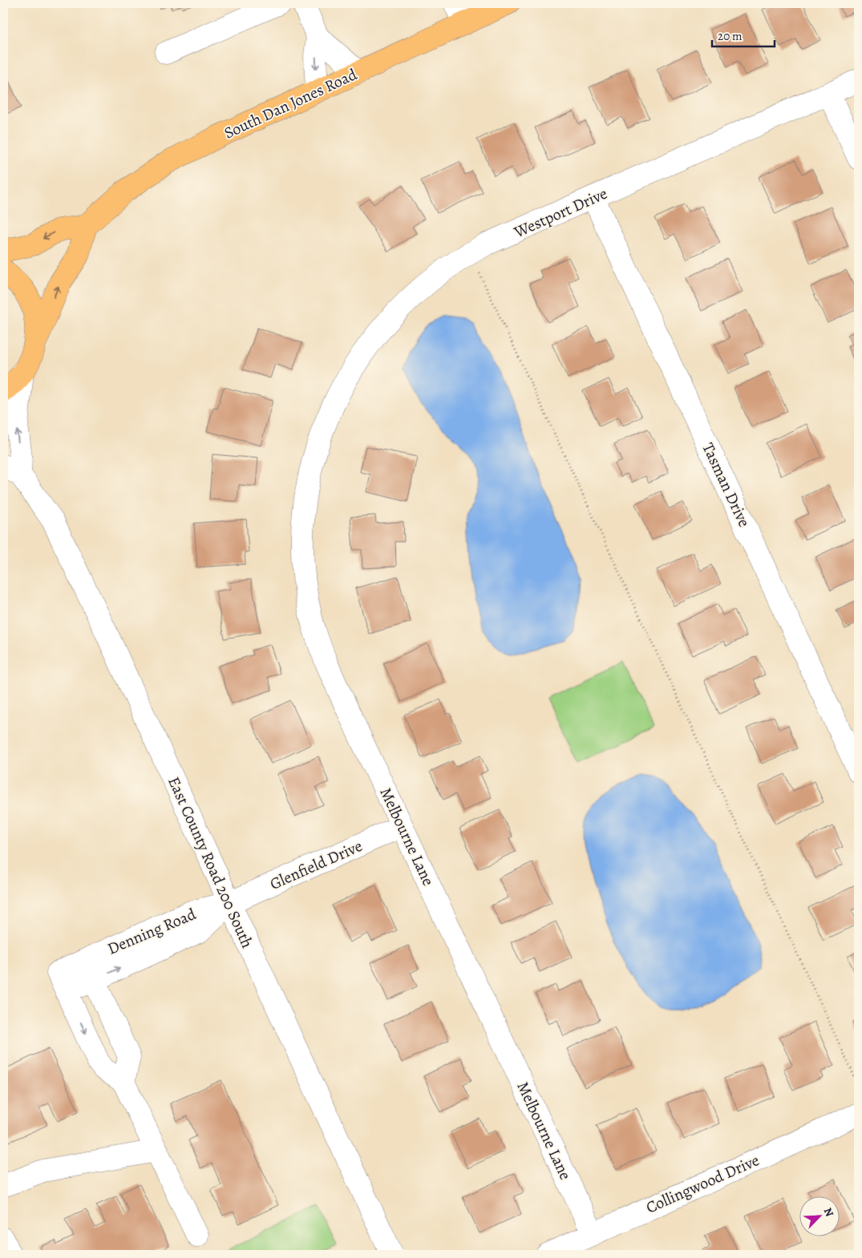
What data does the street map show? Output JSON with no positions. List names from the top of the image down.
{
  "streets": {
    "main road": ["South Dan Jones Road"],
    "street": [
      "Westport Drive",
      "Tasman Drive",
      "Melbourne Lane",
      "East County Road 200 South",
      "Glenfield Drive",
      "Denning Road",
      "Collingwood Drive"
    ]
  },
  "crossings": [
    ["Westport Drive", "Tasman Drive"],
    ["Westport Drive", "Melbourne Lane"],
    ["Melbourne Lane", "Glenfield Drive"],
    ["Melbourne Lane", "Collingwood Drive"],
    ["East County Road 200 South", "Glenfield Drive"],
    ["East County Road 200 South", "Denning Road"],
    ["Glenfield Drive", "Denning Road"]
  ],
  "scale_bar": "20 m",
  "north": "top right"
}
